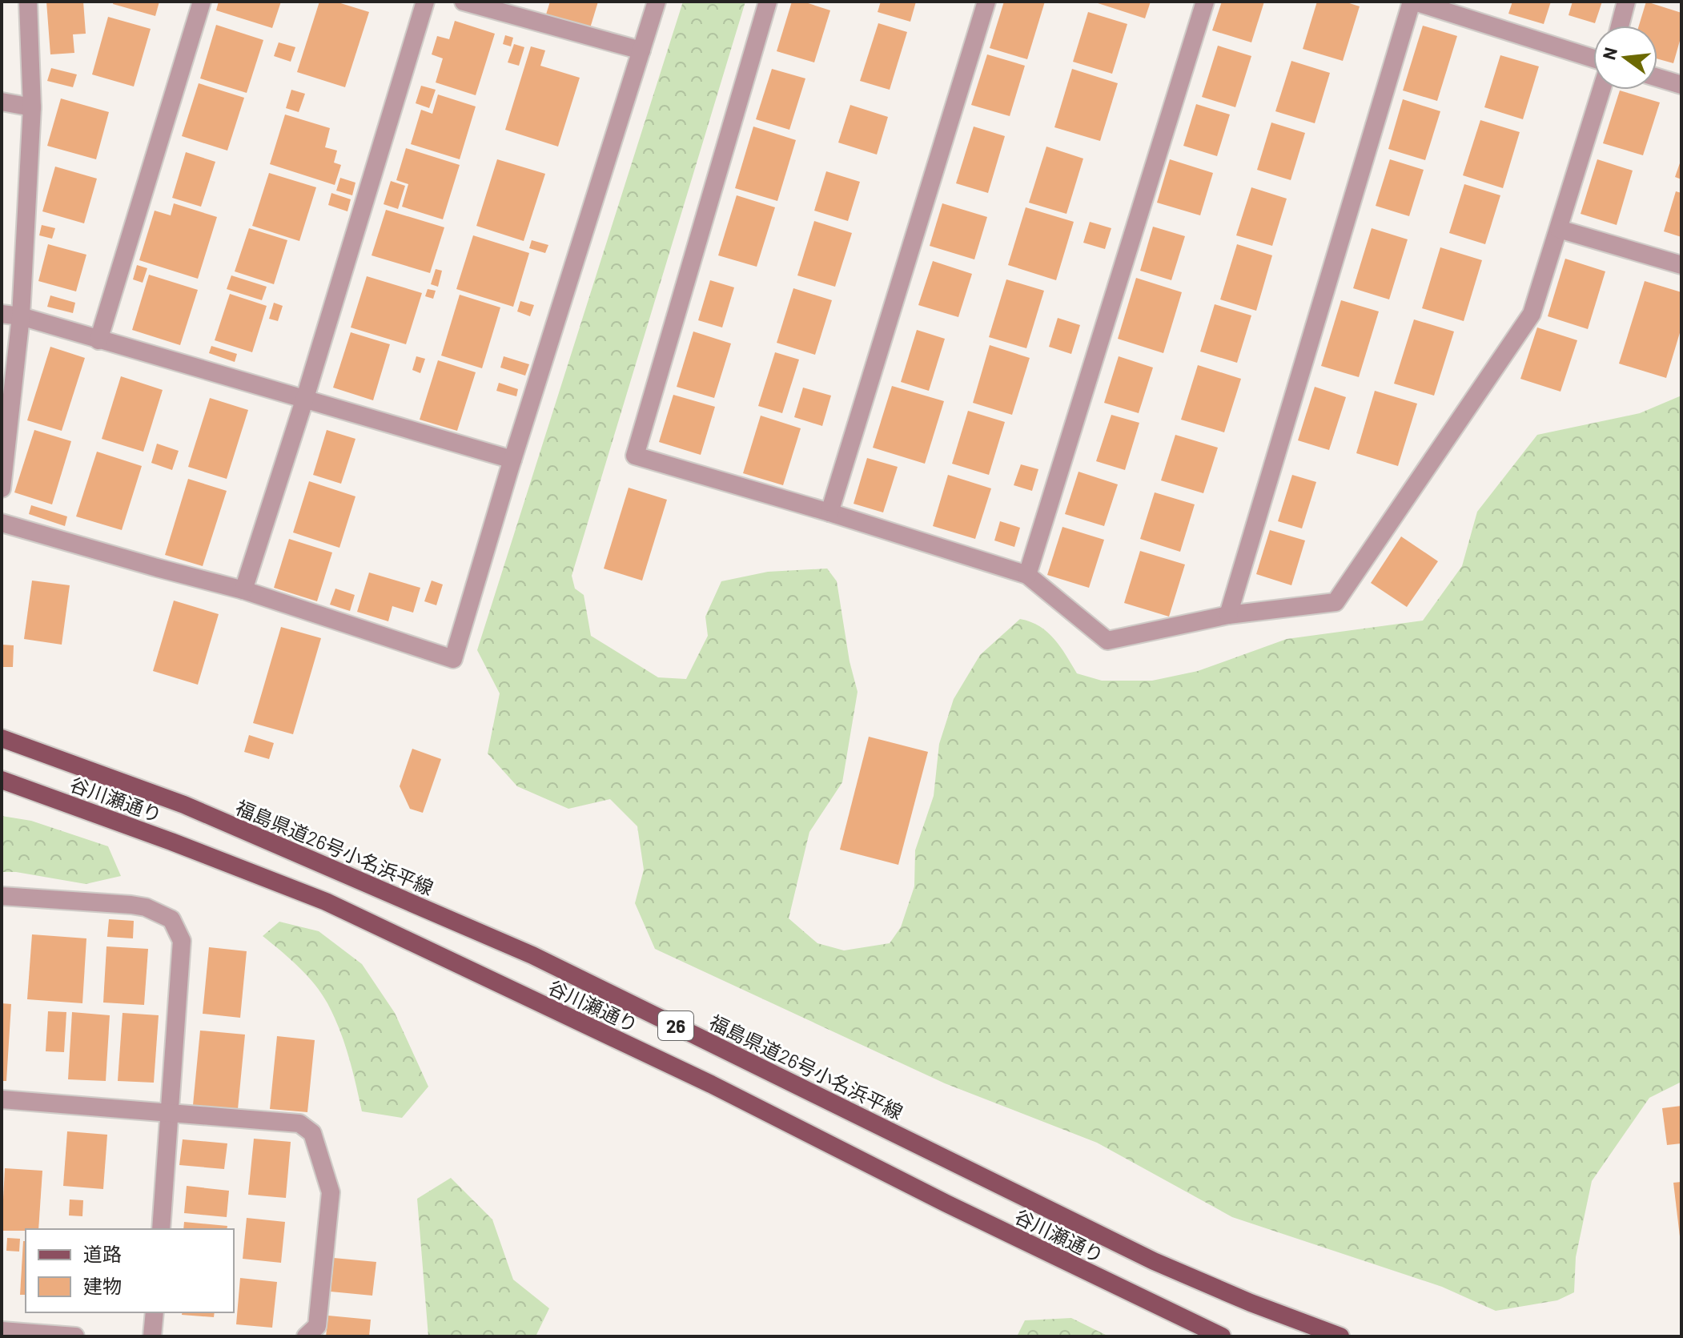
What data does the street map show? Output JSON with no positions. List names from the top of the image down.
{
  "streets": {
    "main road": ["谷川瀬通り", "福島県道26号小名浜平線", "26"]
  },
  "legend": ["道路", "建物"],
  "north": "left"
}
